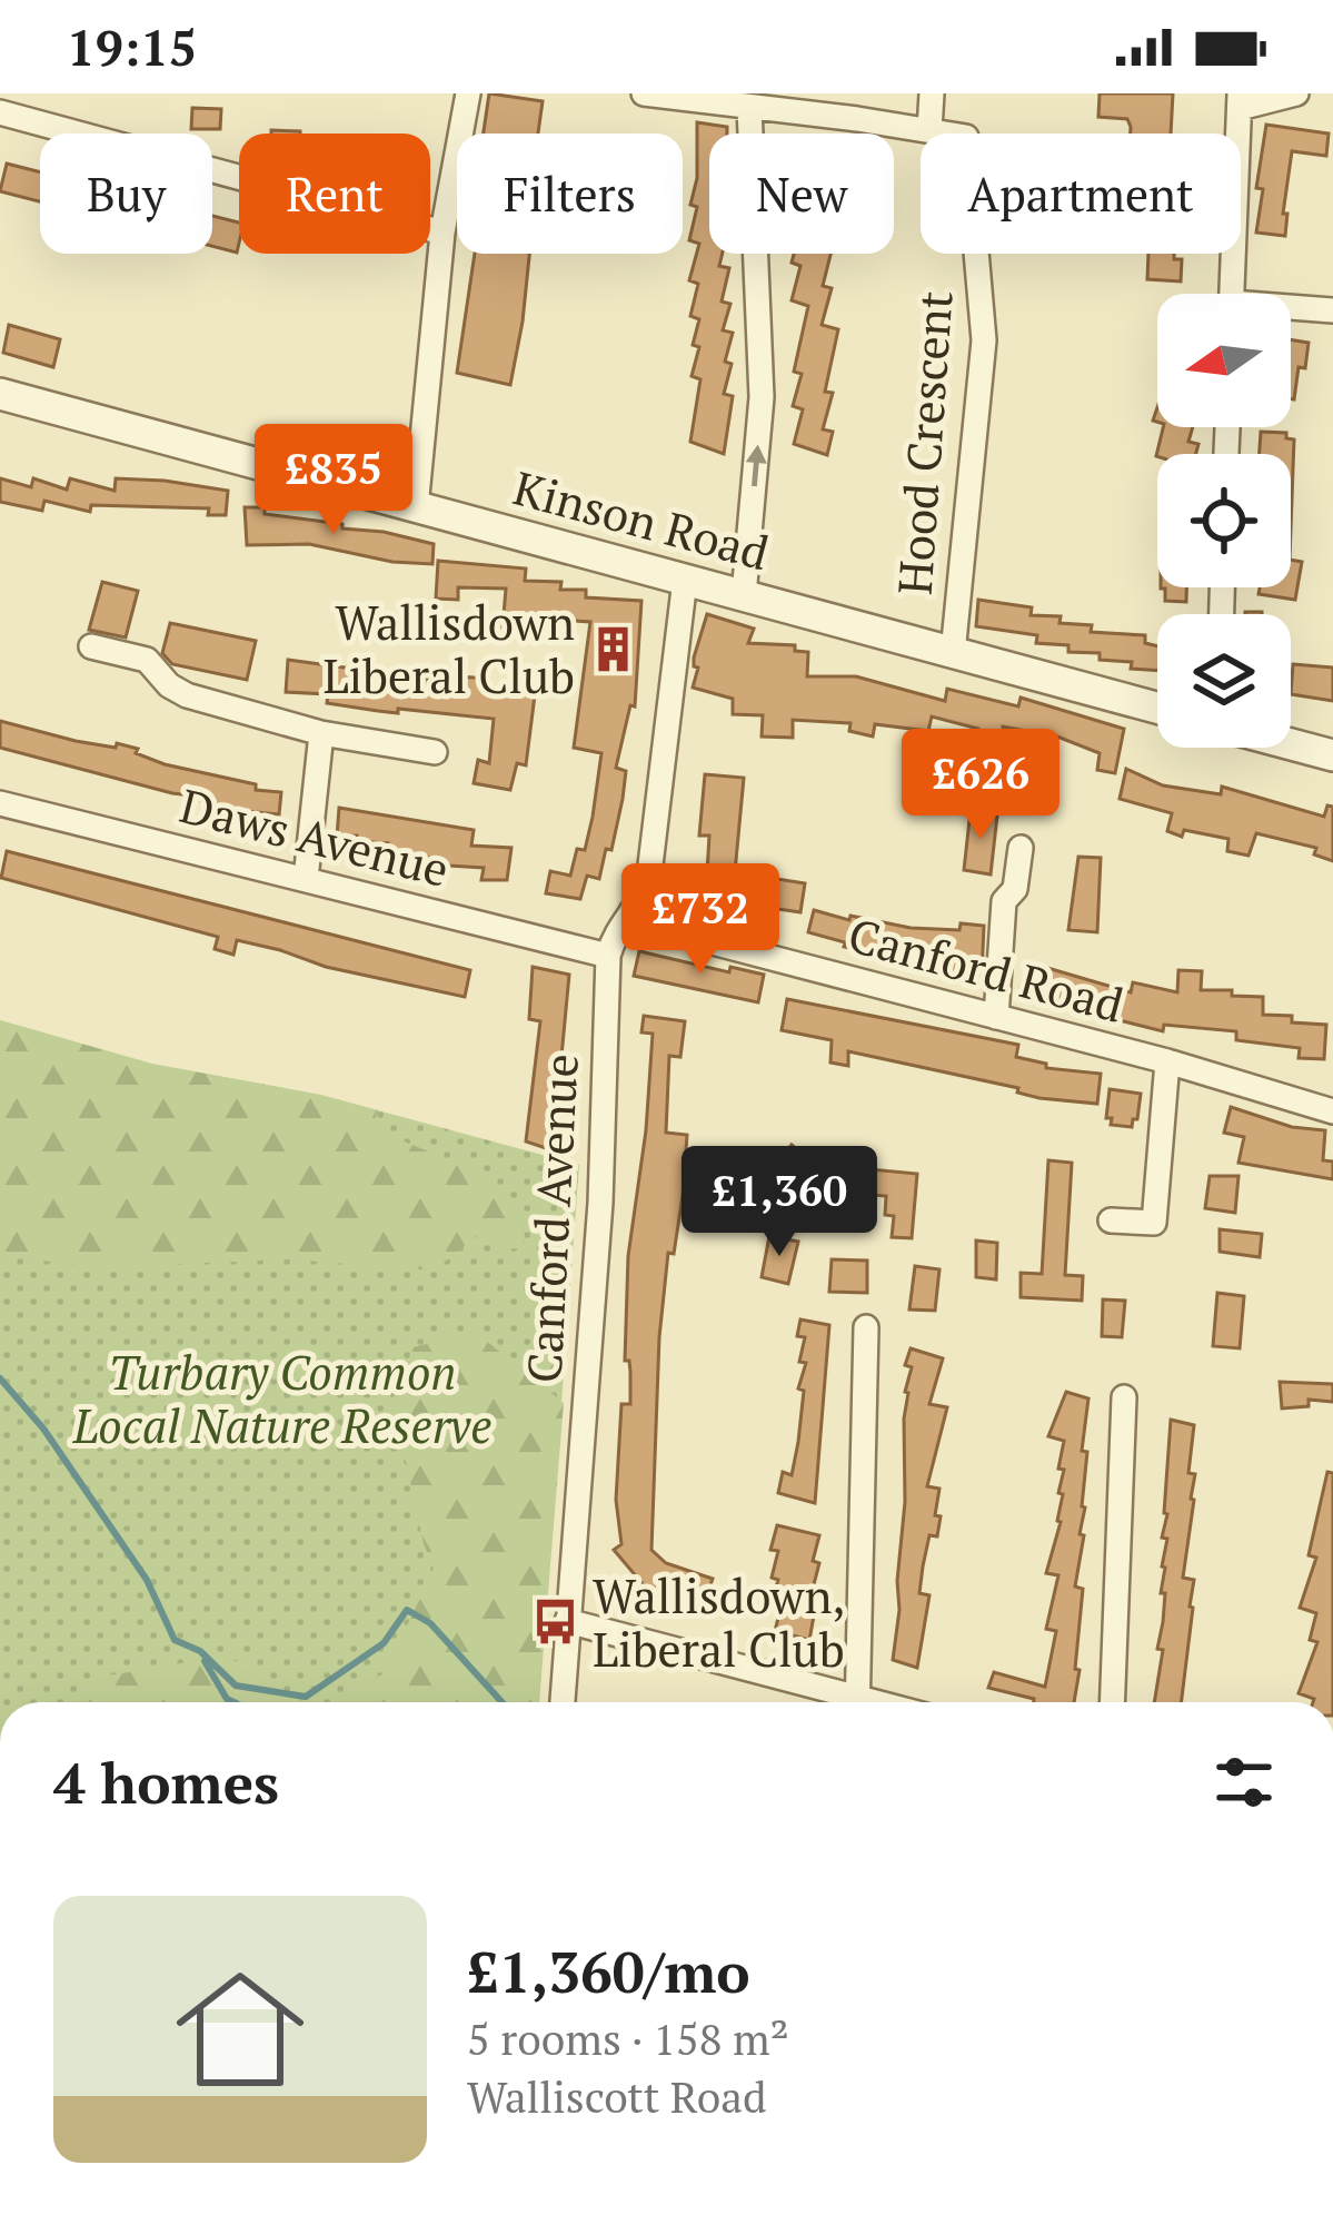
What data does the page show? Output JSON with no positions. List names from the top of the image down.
{
  "streets": {
    "street": [
      "Hood Crescent",
      "Kinson Road",
      "Daws Avenue",
      "Canford Road",
      "Canford Avenue"
    ]
  },
  "crossings": [
    ["Hood Crescent", "Kinson Road"],
    ["Kinson Road", "Canford Avenue"],
    ["Daws Avenue", "Canford Avenue"],
    ["Canford Road", "Canford Avenue"]
  ],
  "parks": ["Turbary Common Local Nature Reserve"],
  "places": {
    "building": ["Wallisdown Liberal Club"],
    "bus stop": ["Wallisdown, Liberal Club"]
  },
  "north": "left",
  "page": {
    "status": "19:15",
    "chip": [
      "Buy",
      "Rent",
      "Filters",
      "New",
      "Apartment"
    ],
    "price": [
      "£835",
      "£626",
      "£732",
      "£1,360"
    ],
    "heading": "4 homes",
    "list": [
      {
        "name": "£1,360/mo",
        "note": "5 rooms · 158 m² · Walliscott Road"
      }
    ]
  }
}
